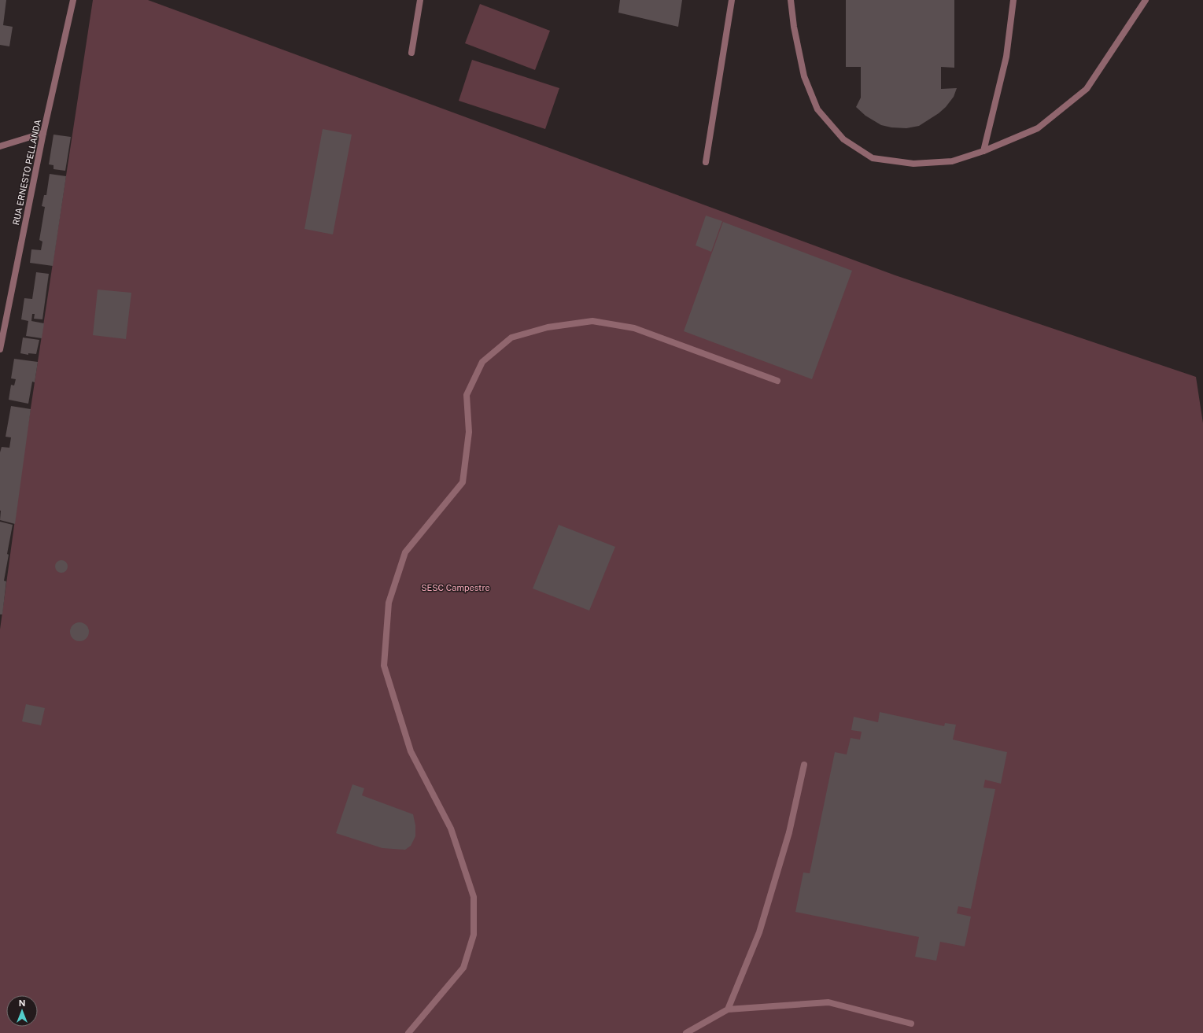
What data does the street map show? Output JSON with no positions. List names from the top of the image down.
{
  "streets": {
    "street": ["RUA ERNESTO PELLANDA"]
  },
  "parks": ["SESC Campestre"],
  "north": "top"
}
